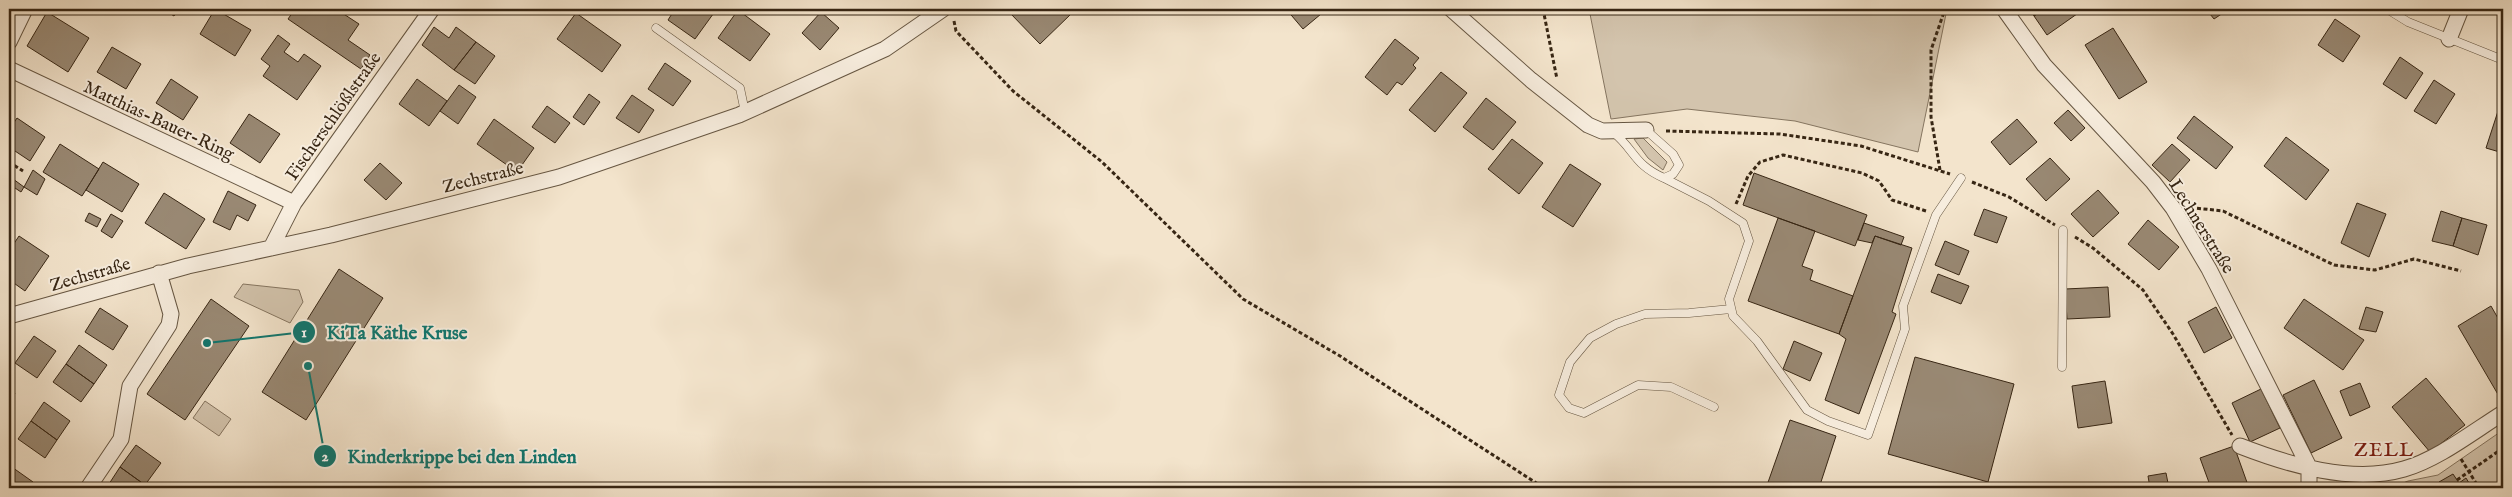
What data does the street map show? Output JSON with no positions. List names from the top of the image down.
{
  "streets": {
    "street": [
      "Fischerschlößlstraße",
      "Matthias-Bauer-Ring",
      "Zechstraße",
      "Lechnerstraße"
    ]
  },
  "crossings": [
    ["Fischerschlößlstraße", "Matthias-Bauer-Ring"],
    ["Fischerschlößlstraße", "Zechstraße"]
  ],
  "districts": ["ZELL"],
  "places": ["KiTa Käthe Kruse", "Kinderkrippe bei den Linden"]
}
